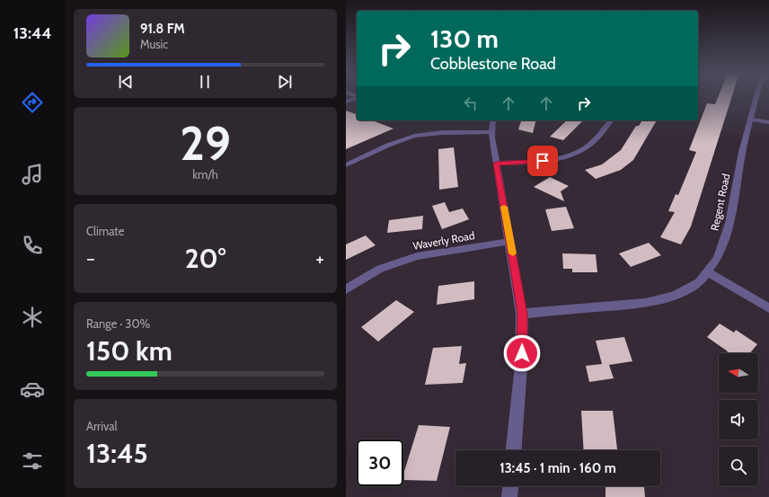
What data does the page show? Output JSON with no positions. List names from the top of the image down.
{
  "streets": {
    "street": ["Regent Road", "Waverly Road"]
  },
  "north": "left",
  "page": {
    "tabs": "13:44",
    "turn": ["130 m", "Cobblestone Road"],
    "song": ["91.8 FM", "Music"],
    "tile": [
      ["29", "km/h"],
      "Climate",
      ["Range · 30%", "150 km"],
      ["Arrival", "13:45"]
    ],
    "heat": ["−", "20°", "+"],
    "limit": "30",
    "trip": "13:45 · 1 min · 160 m"
  }
}
